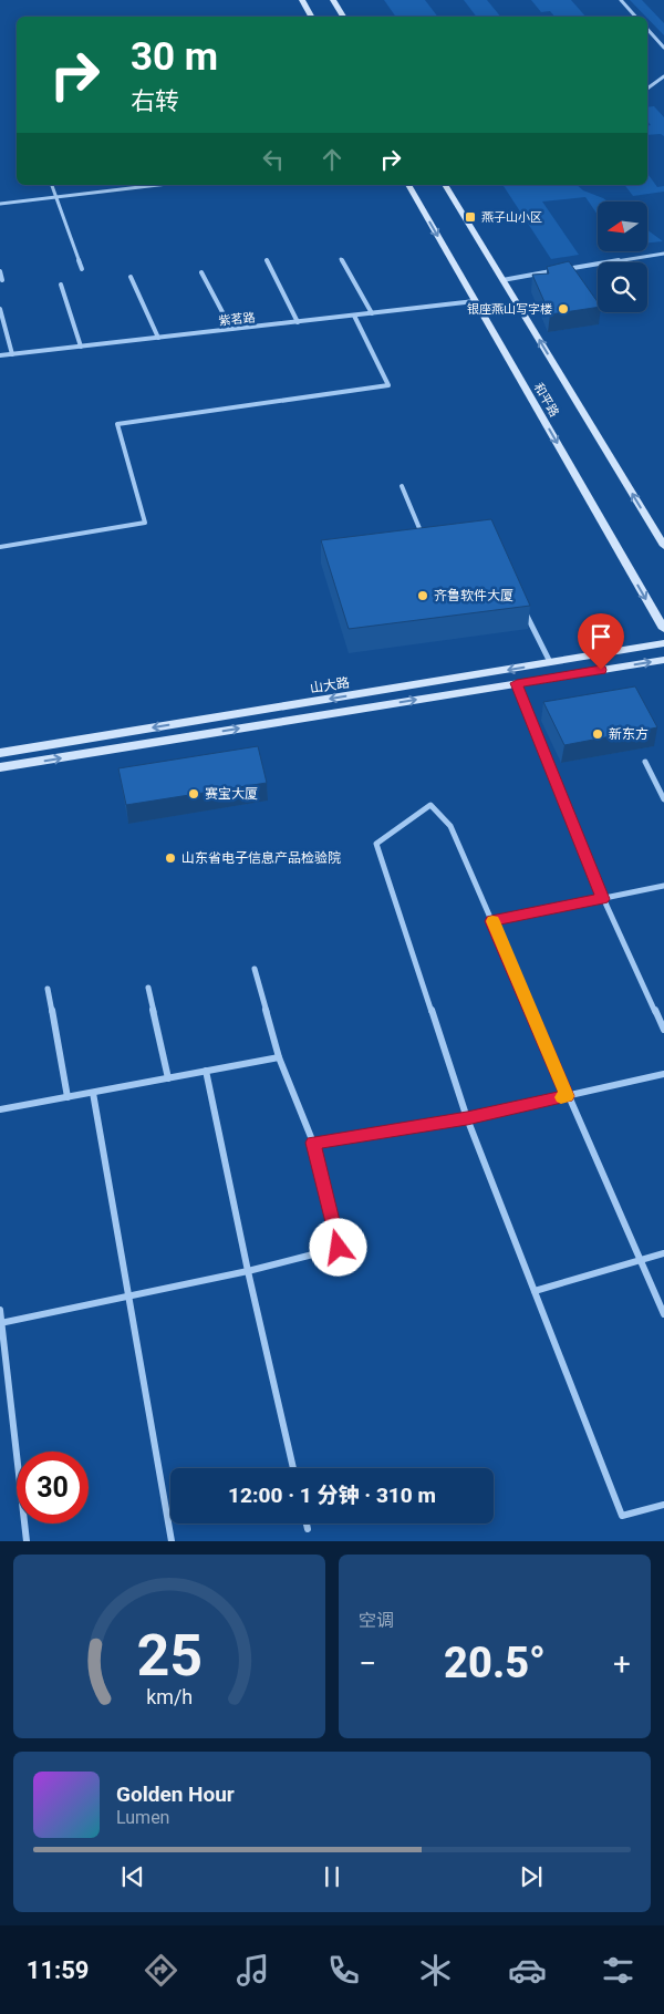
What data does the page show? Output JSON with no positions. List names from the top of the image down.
{
  "streets": {
    "main road": ["和平路", "山大路"],
    "street": ["紫茗路"]
  },
  "crossings": [
    ["紫茗路", "和平路"]
  ],
  "places": {
    "transit": ["燕子山小区"],
    "other": [
      "银座燕山写字楼",
      "齐鲁软件大厦",
      "新东方",
      "赛宝大厦",
      "山东省电子信息产品检验院"
    ]
  },
  "north": "left",
  "page": {
    "turn": ["30 m", "右转"],
    "limit": "30",
    "trip": "12:00 · 1 分钟 · 310 m",
    "tile": "空调",
    "heat": ["−", "20.5°", "+"],
    "song": ["Golden Hour", "Lumen"],
    "tabs": "11:59",
    "gauge": ["25", "km/h"]
  }
}
